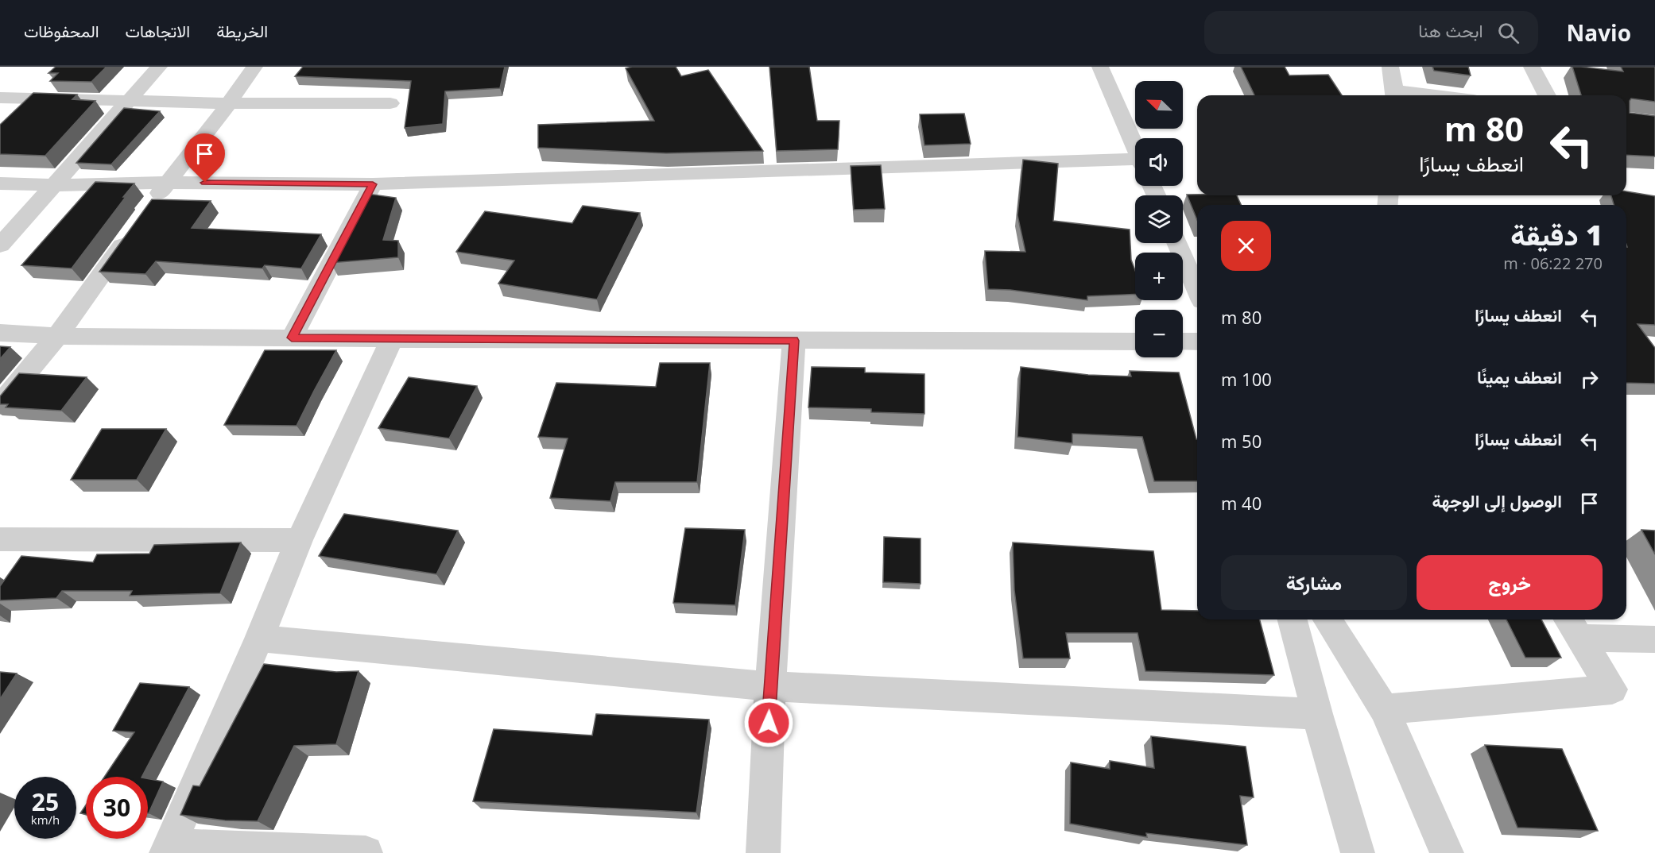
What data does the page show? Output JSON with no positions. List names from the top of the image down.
{
  "north": "top left",
  "page": {
    "header": "Navio",
    "search": "ابحث هنا",
    "nav": ["الخريطة", "الاتجاهات", "المحفوظات"],
    "map_buttons": ["+", "−"],
    "turn": ["80 m", "انعطف يسارًا"],
    "heading": ["1 دقيقة", "270 m · 06:22"],
    "list": [
      {
        "name": "انعطف يسارًا",
        "value": "80 m"
      },
      {
        "name": "انعطف يمينًا",
        "value": "100 m"
      },
      {
        "name": "انعطف يسارًا",
        "value": "50 m"
      },
      {
        "name": "الوصول إلى الوجهة",
        "value": "40 m"
      }
    ],
    "buttons": ["خروج", "مشاركة"],
    "speed": "25 km/h",
    "limit": "30"
  }
}
